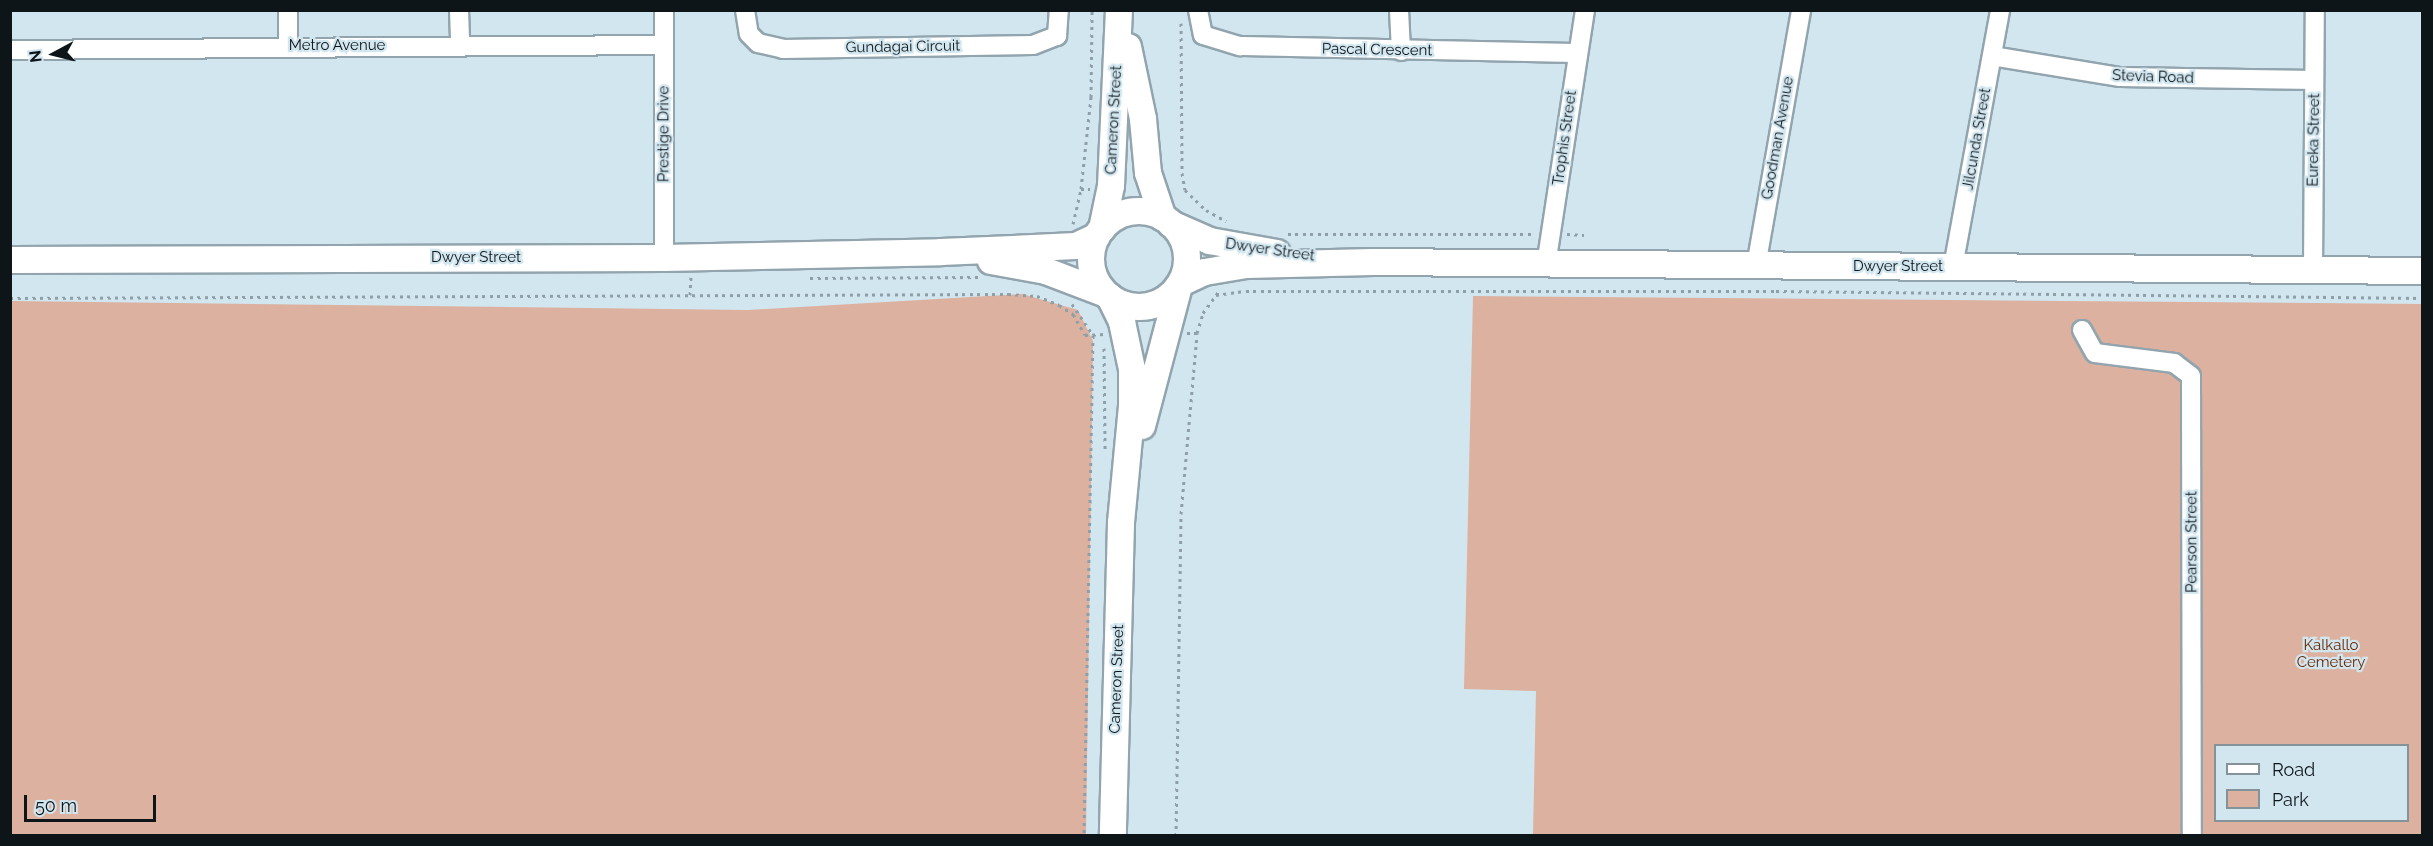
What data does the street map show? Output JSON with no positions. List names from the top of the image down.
{
  "streets": {
    "street": [
      "Metro Avenue",
      "Gundagai Circuit",
      "Pascal Crescent",
      "Stevia Road",
      "Cameron Street",
      "Prestige Drive",
      "Trophis Street",
      "Goodman Avenue",
      "Jilcunda Street",
      "Eureka Street",
      "Dwyer Street",
      "Pearson Street"
    ]
  },
  "crossings": [
    ["Metro Avenue", "Prestige Drive"],
    ["Pascal Crescent", "Trophis Street"],
    ["Stevia Road", "Jilcunda Street"],
    ["Stevia Road", "Eureka Street"],
    ["Cameron Street", "Dwyer Street"],
    ["Prestige Drive", "Dwyer Street"],
    ["Trophis Street", "Dwyer Street"],
    ["Goodman Avenue", "Dwyer Street"],
    ["Jilcunda Street", "Dwyer Street"],
    ["Eureka Street", "Dwyer Street"]
  ],
  "parks": ["Kalkallo Cemetery"],
  "legend": ["Road", "Park"],
  "scale_bar": "50 m",
  "north": "left"
}
